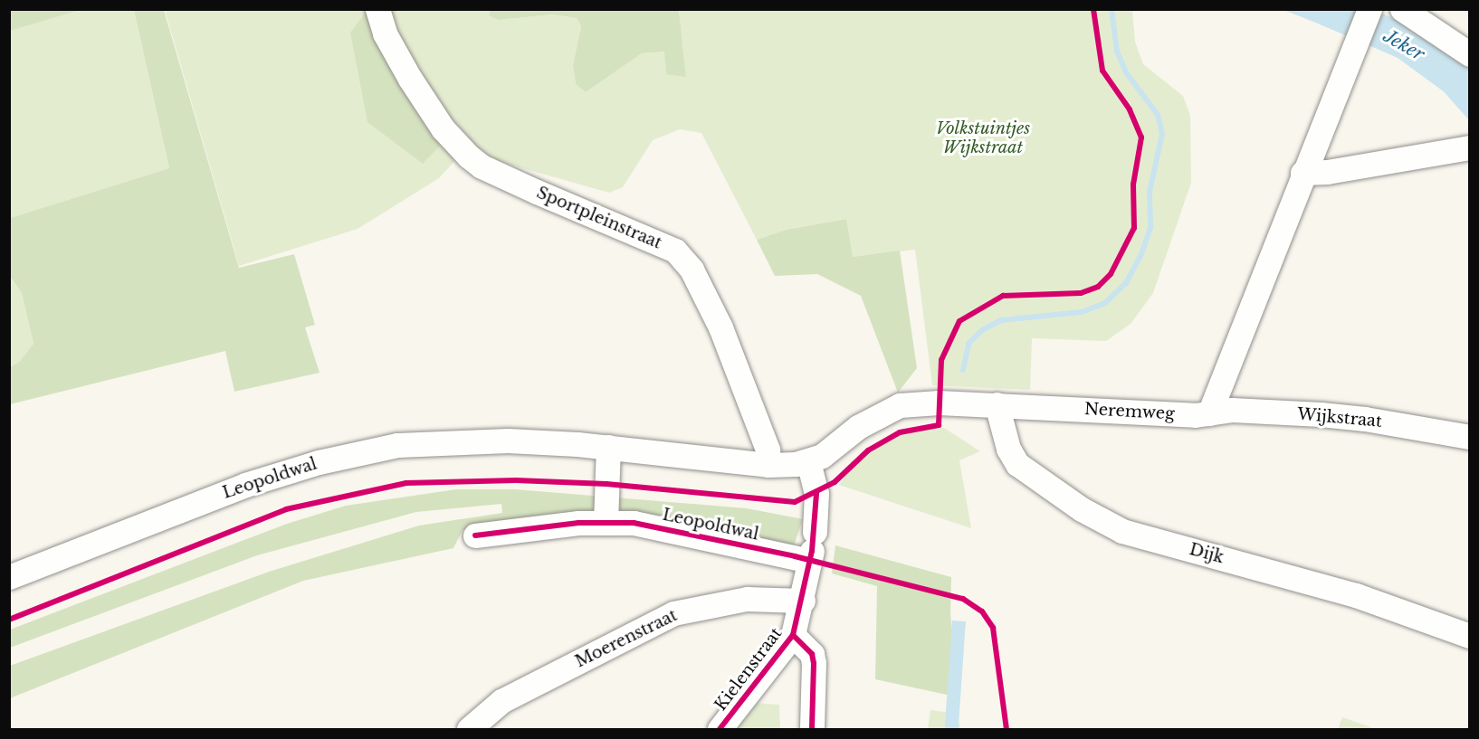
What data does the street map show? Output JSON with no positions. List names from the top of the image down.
{
  "streets": {
    "street": [
      "Sportpleinstraat",
      "Neremweg",
      "Wijkstraat",
      "Leopoldwal",
      "Dijk",
      "Moerenstraat",
      "Kielenstraat"
    ]
  },
  "crossings": [
    ["Sportpleinstraat", "Leopoldwal"],
    ["Neremweg", "Wijkstraat"],
    ["Neremweg", "Leopoldwal"],
    ["Neremweg", "Dijk"],
    ["Neremweg", "Kielenstraat"],
    ["Leopoldwal", "Kielenstraat"],
    ["Moerenstraat", "Kielenstraat"]
  ],
  "water": ["Jeker"],
  "parks": ["Volkstuintjes Wijkstraat"]
}
